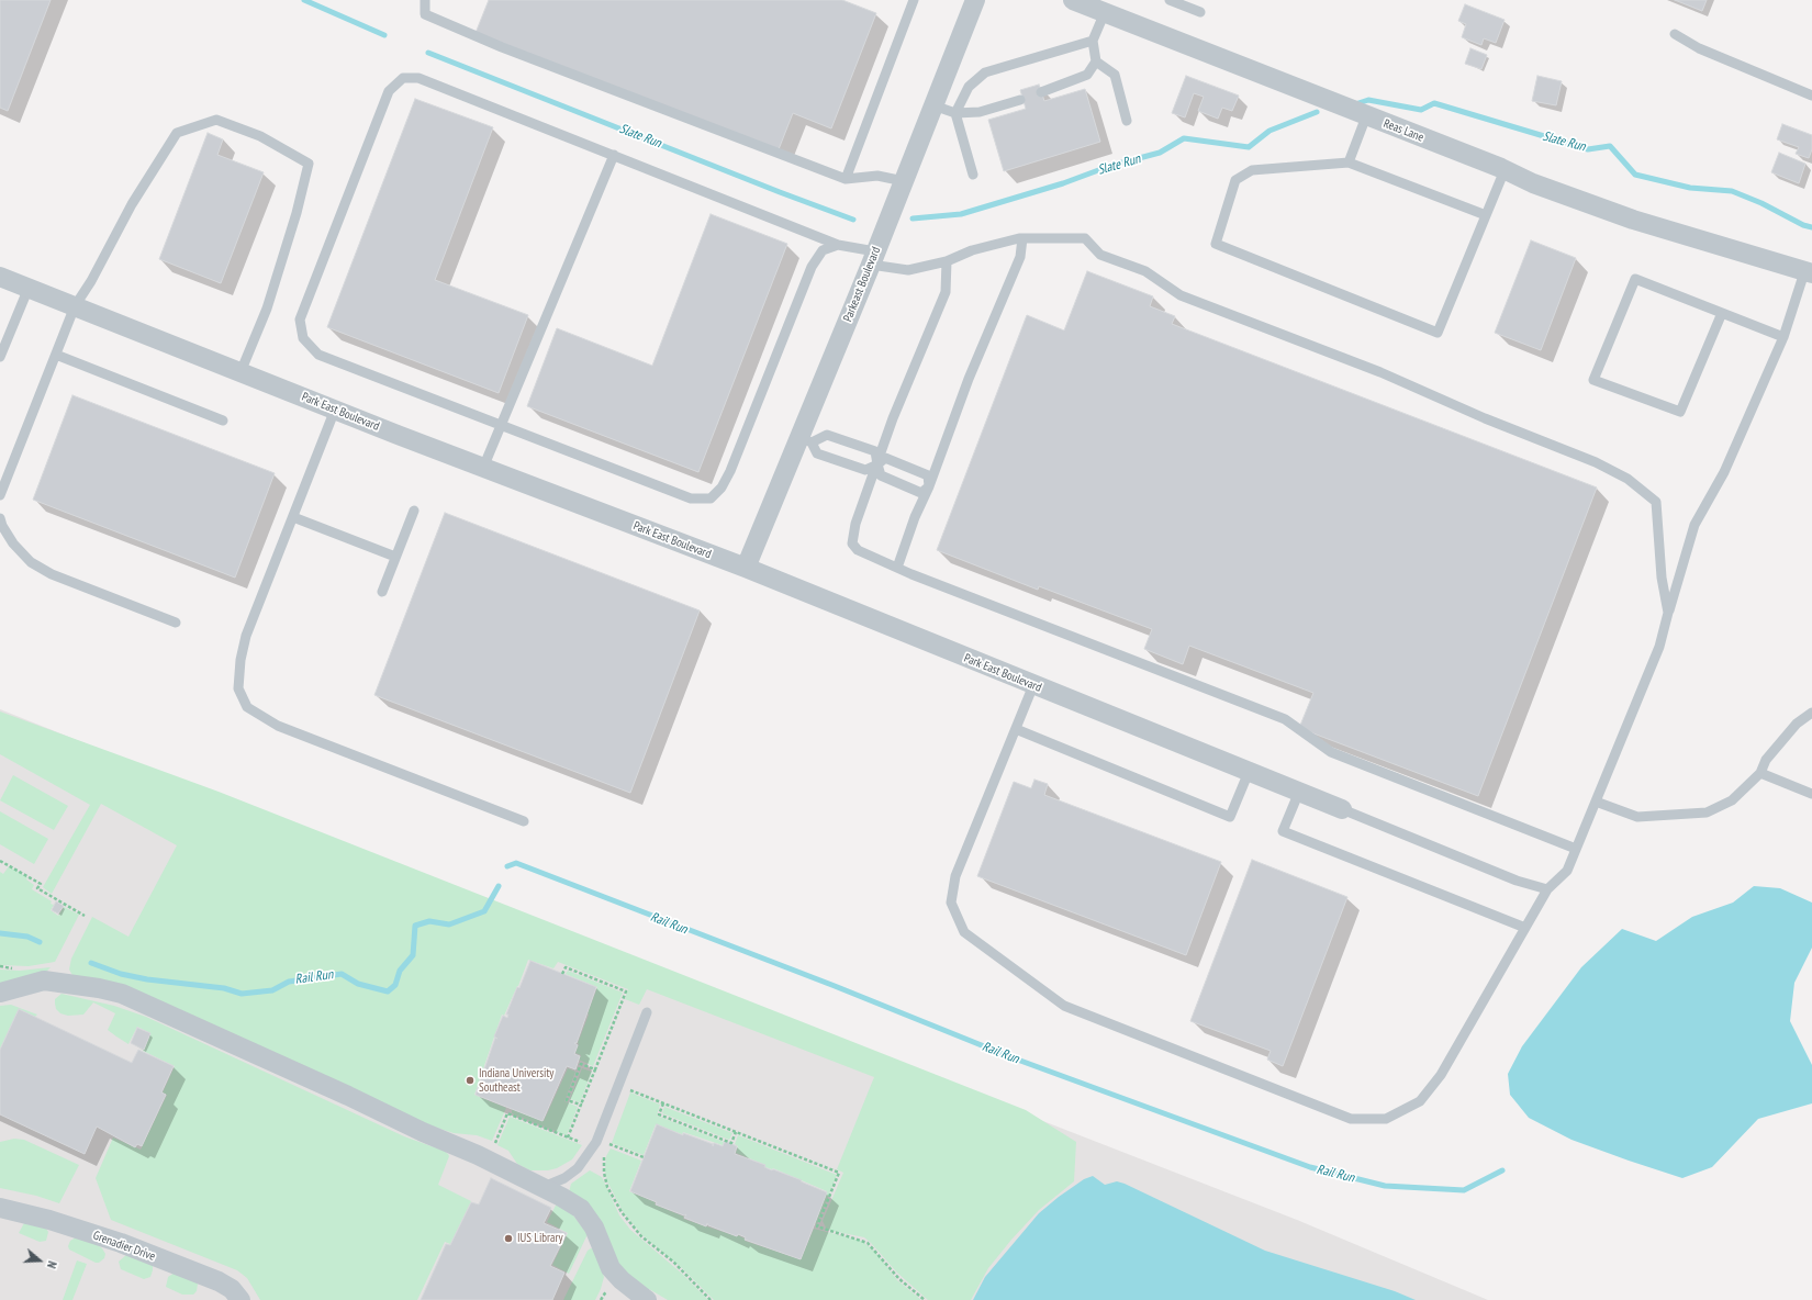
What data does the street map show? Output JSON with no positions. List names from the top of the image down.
{
  "streets": {
    "street": [
      "Reas Lane",
      "Parkeast Boulevard",
      "Park East Boulevard",
      "Grenadier Drive"
    ]
  },
  "crossings": [
    ["Parkeast Boulevard", "Park East Boulevard"]
  ],
  "water": ["Slate Run", "Rail Run"],
  "places": ["Indiana University Southeast", "IUS Library"],
  "north": "right"
}
